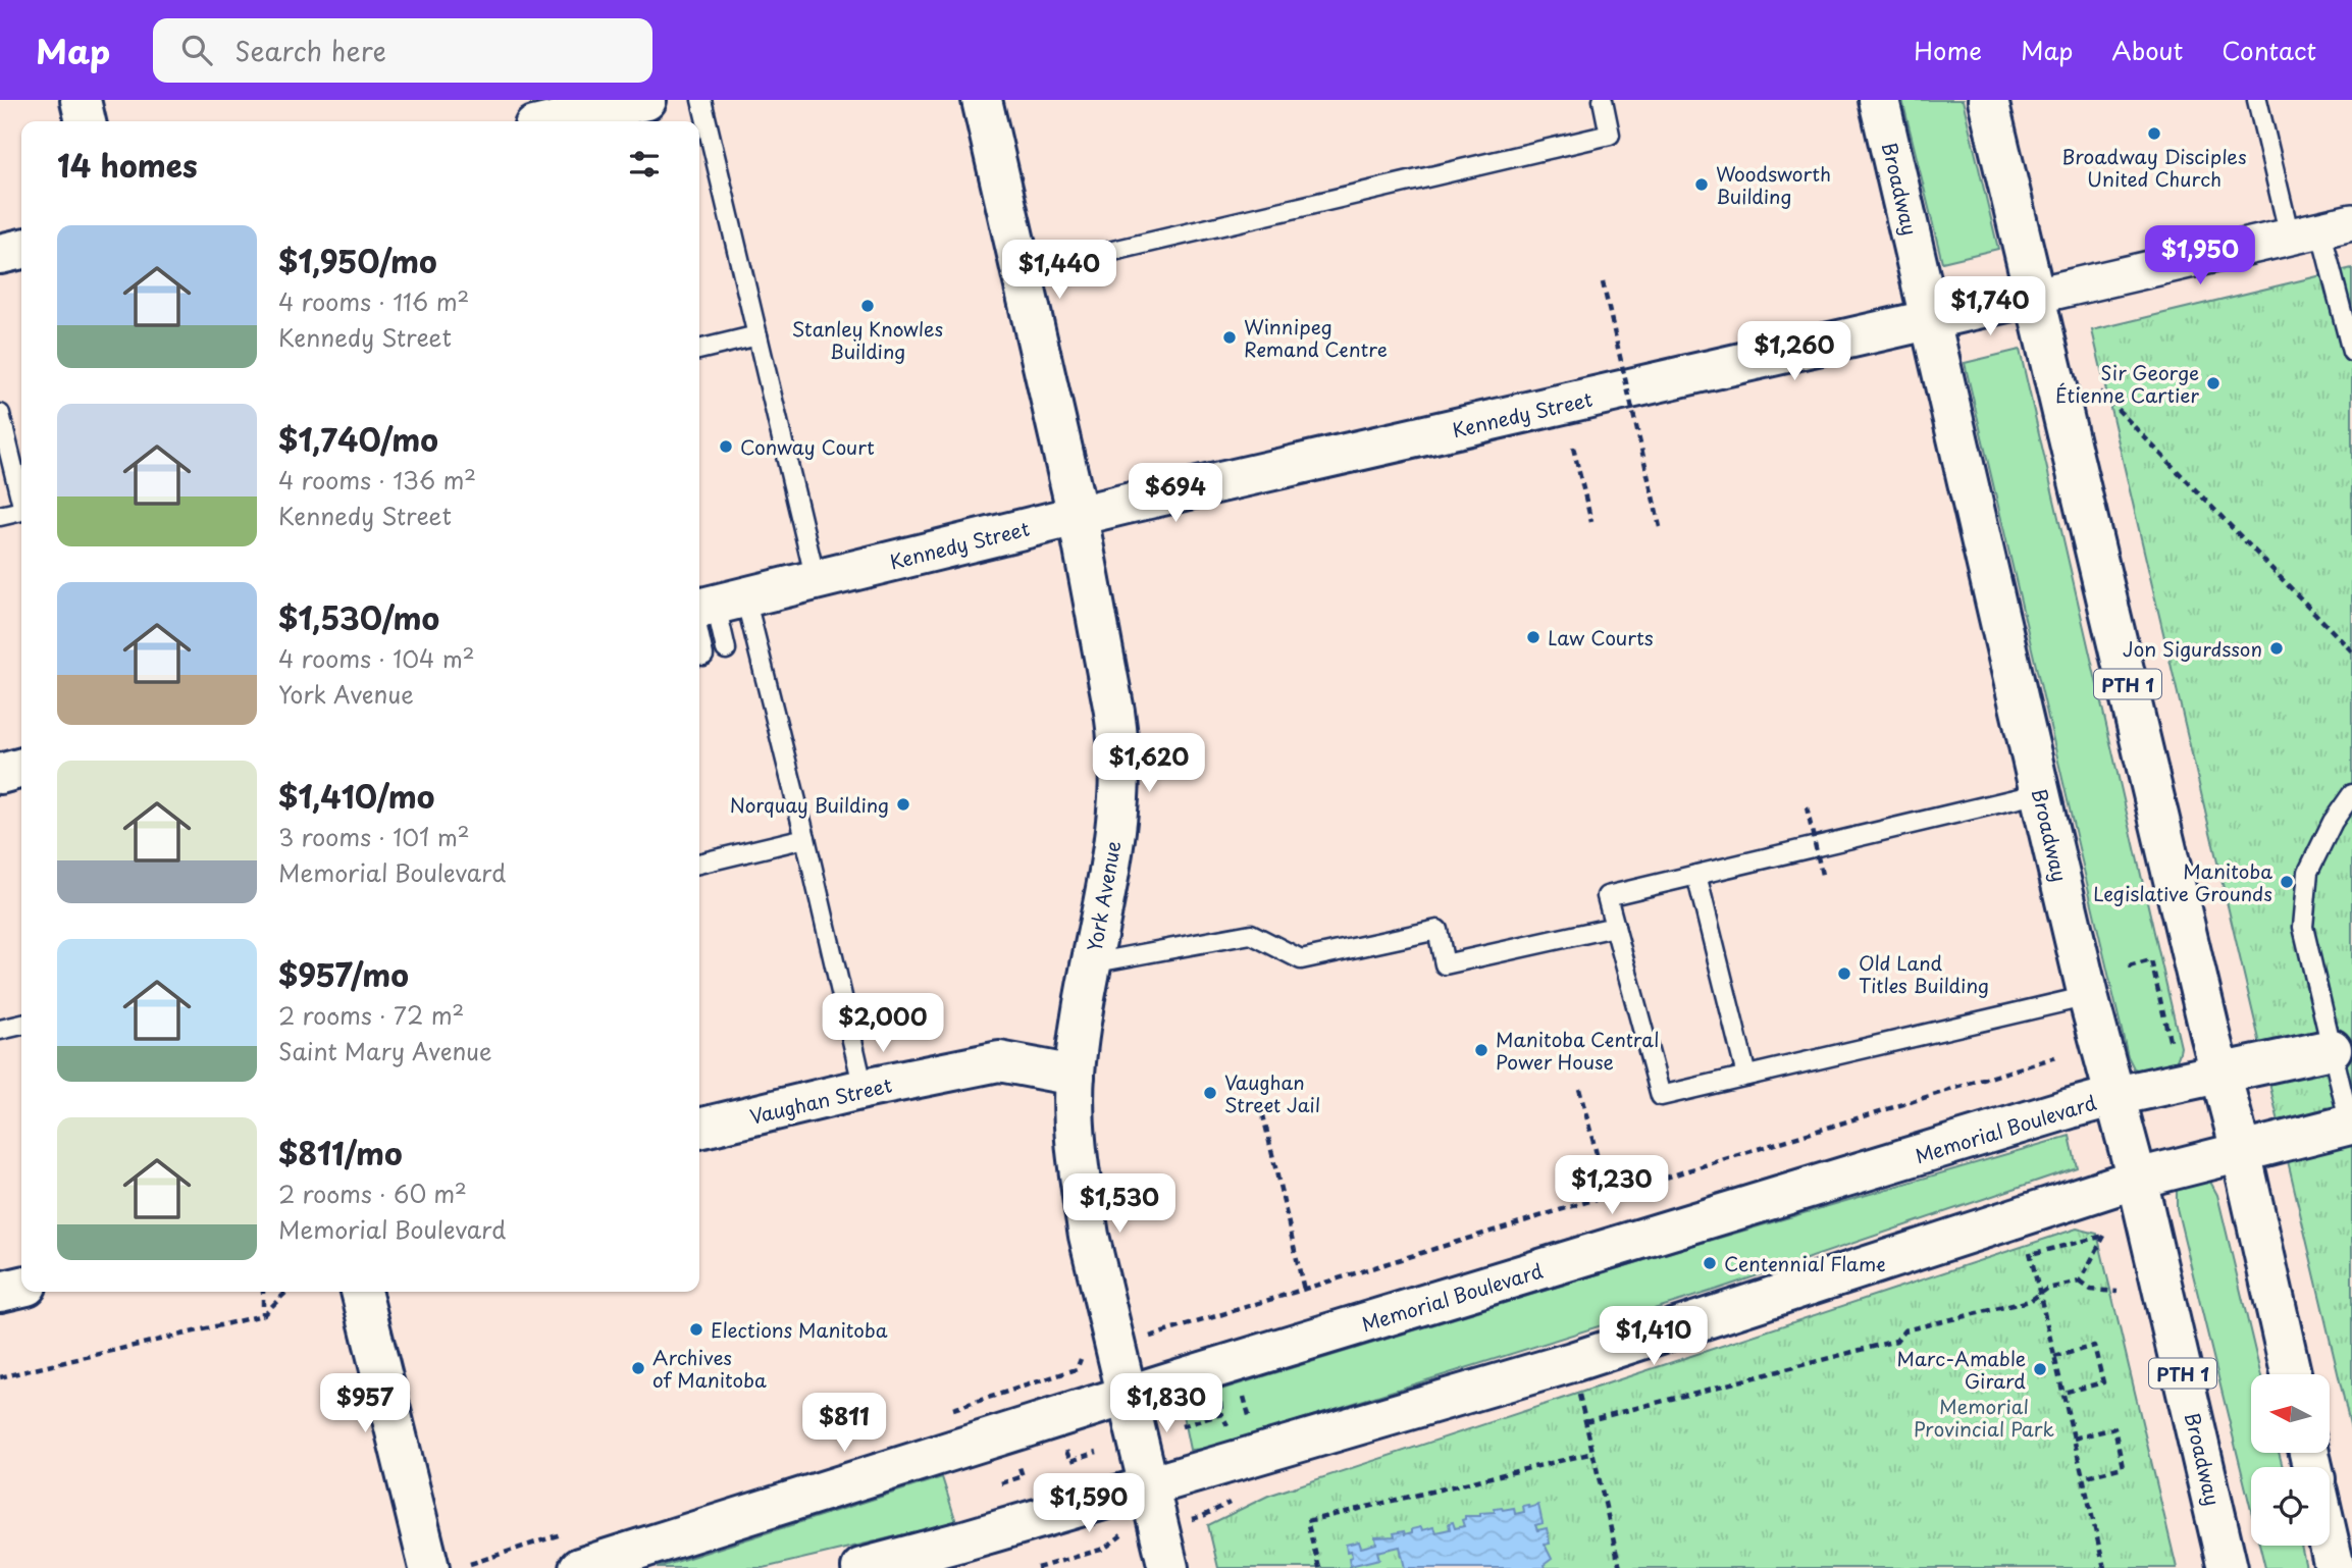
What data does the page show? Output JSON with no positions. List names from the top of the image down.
{
  "streets": {
    "main road": [
      "Broadway",
      "Kennedy Street",
      "PTH 1",
      "York Avenue",
      "Vaughan Street",
      "Memorial Boulevard"
    ]
  },
  "crossings": [
    ["Broadway", "Kennedy Street"],
    ["Broadway", "Memorial Boulevard"],
    ["Kennedy Street", "PTH 1"],
    ["Kennedy Street", "York Avenue"],
    ["PTH 1", "Memorial Boulevard"],
    ["York Avenue", "Vaughan Street"],
    ["York Avenue", "Memorial Boulevard"]
  ],
  "parks": ["Memorial Provincial Park"],
  "places": [
    "Broadway Disciples United Church",
    "Woodsworth Building",
    "Stanley Knowles Building",
    "Winnipeg Remand Centre",
    "Sir George Étienne Cartier",
    "Conway Court",
    "Law Courts",
    "Jon Sigurdsson",
    "Norquay Building",
    "Manitoba Legislative Grounds",
    "Old Land Titles Building",
    "Manitoba Central Power House",
    "Vaughan Street Jail",
    "Centennial Flame",
    "Elections Manitoba",
    "Archives of Manitoba",
    "Marc-Amable Girard"
  ],
  "north": "left",
  "page": {
    "header": "Map",
    "search": "Search here",
    "nav": [
      "Home",
      "Map",
      "About",
      "Contact"
    ],
    "heading": "14 homes",
    "list": [
      {
        "name": "$1,950/mo",
        "note": "4 rooms · 116 m² · Kennedy Street"
      },
      {
        "name": "$1,740/mo",
        "note": "4 rooms · 136 m² · Kennedy Street"
      },
      {
        "name": "$1,530/mo",
        "note": "4 rooms · 104 m² · York Avenue"
      },
      {
        "name": "$1,410/mo",
        "note": "3 rooms · 101 m² · Memorial Boulevard"
      },
      {
        "name": "$957/mo",
        "note": "2 rooms · 72 m² · Saint Mary Avenue"
      },
      {
        "name": "$811/mo",
        "note": "2 rooms · 60 m² · Memorial Boulevard"
      }
    ],
    "price": [
      "$1,950",
      "$1,440",
      "$1,740",
      "$1,260",
      "$694",
      "$1,620",
      "$2,000",
      "$1,230",
      "$1,530",
      "$1,410",
      "$957",
      "$1,830",
      "$811",
      "$1,590"
    ]
  }
}
